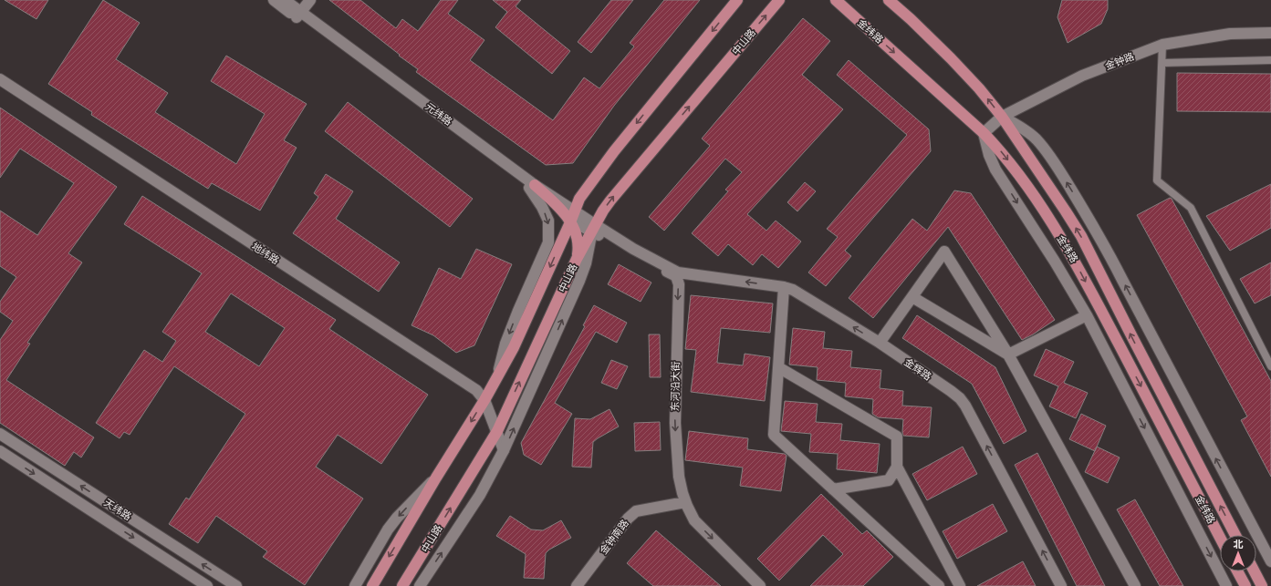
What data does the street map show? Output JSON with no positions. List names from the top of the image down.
{
  "streets": {
    "main road": ["金纬路", "中山路"],
    "street": [
      "金钟路",
      "元纬路",
      "地纬路",
      "金辉路",
      "东河沿大街",
      "天纬路",
      "金钟南路"
    ]
  },
  "crossings": [
    ["金纬路", "金钟路"],
    ["中山路", "元纬路"],
    ["中山路", "地纬路"],
    ["中山路", "东河沿大街"],
    ["元纬路", "东河沿大街"],
    ["金辉路", "东河沿大街"],
    ["东河沿大街", "金钟南路"]
  ],
  "one_way": ["东河沿大街"],
  "north": "top"
}
